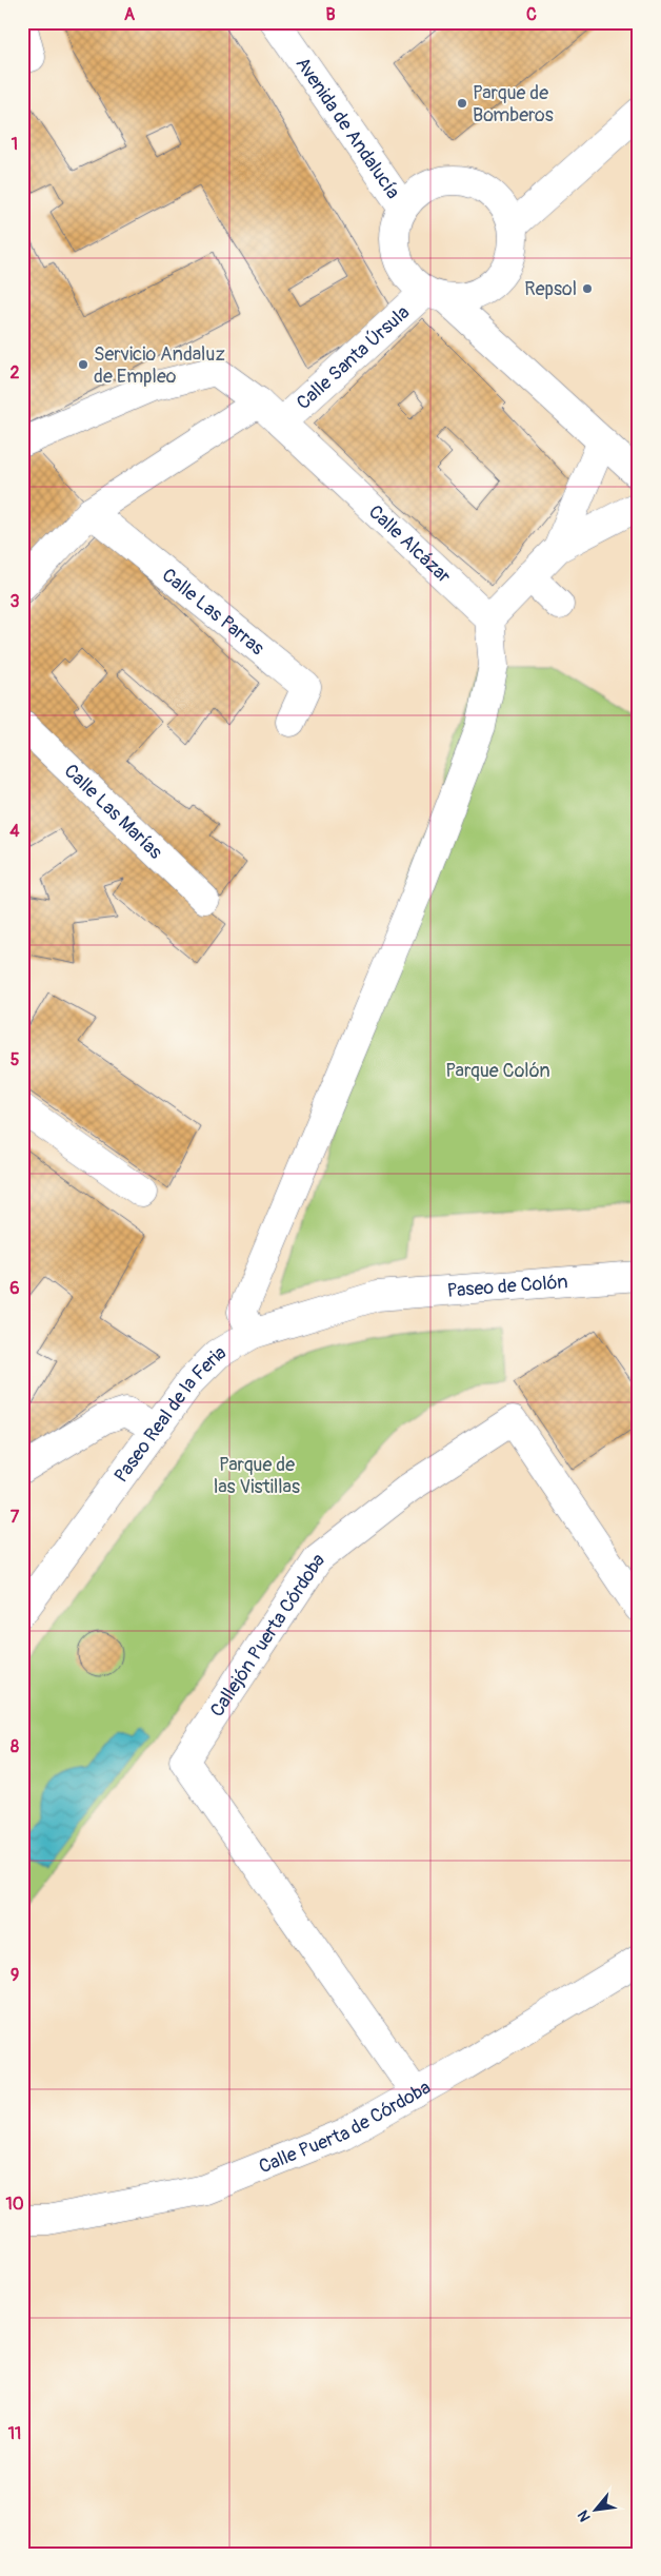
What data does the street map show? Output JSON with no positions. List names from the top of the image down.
{
  "streets": {
    "street": [
      "Avenida de Andalucía",
      "Calle Santa Úrsula",
      "Calle Alcázar",
      "Calle Las Parras",
      "Calle Las Marías",
      "Paseo de Colón",
      "Paseo Real de la Feria",
      "Callejón Puerta Córdoba",
      "Calle Puerta de Córdoba"
    ]
  },
  "crossings": [
    ["Avenida de Andalucía", "Calle Santa Úrsula"],
    ["Calle Santa Úrsula", "Calle Alcázar"],
    ["Paseo de Colón", "Paseo Real de la Feria"],
    ["Callejón Puerta Córdoba", "Calle Puerta de Córdoba"]
  ],
  "parks": ["Parque Colón", "Parque de las Vistillas"],
  "places": ["Parque de Bomberos", "Repsol", "Servicio Andaluz de Empleo"],
  "north": "bottom left",
  "grid": {
    "columns": ["A", "B", "C"],
    "rows": [
      "1",
      "2",
      "3",
      "4",
      "5",
      "6",
      "7",
      "8",
      "9",
      "10",
      "11"
    ]
  }
}
